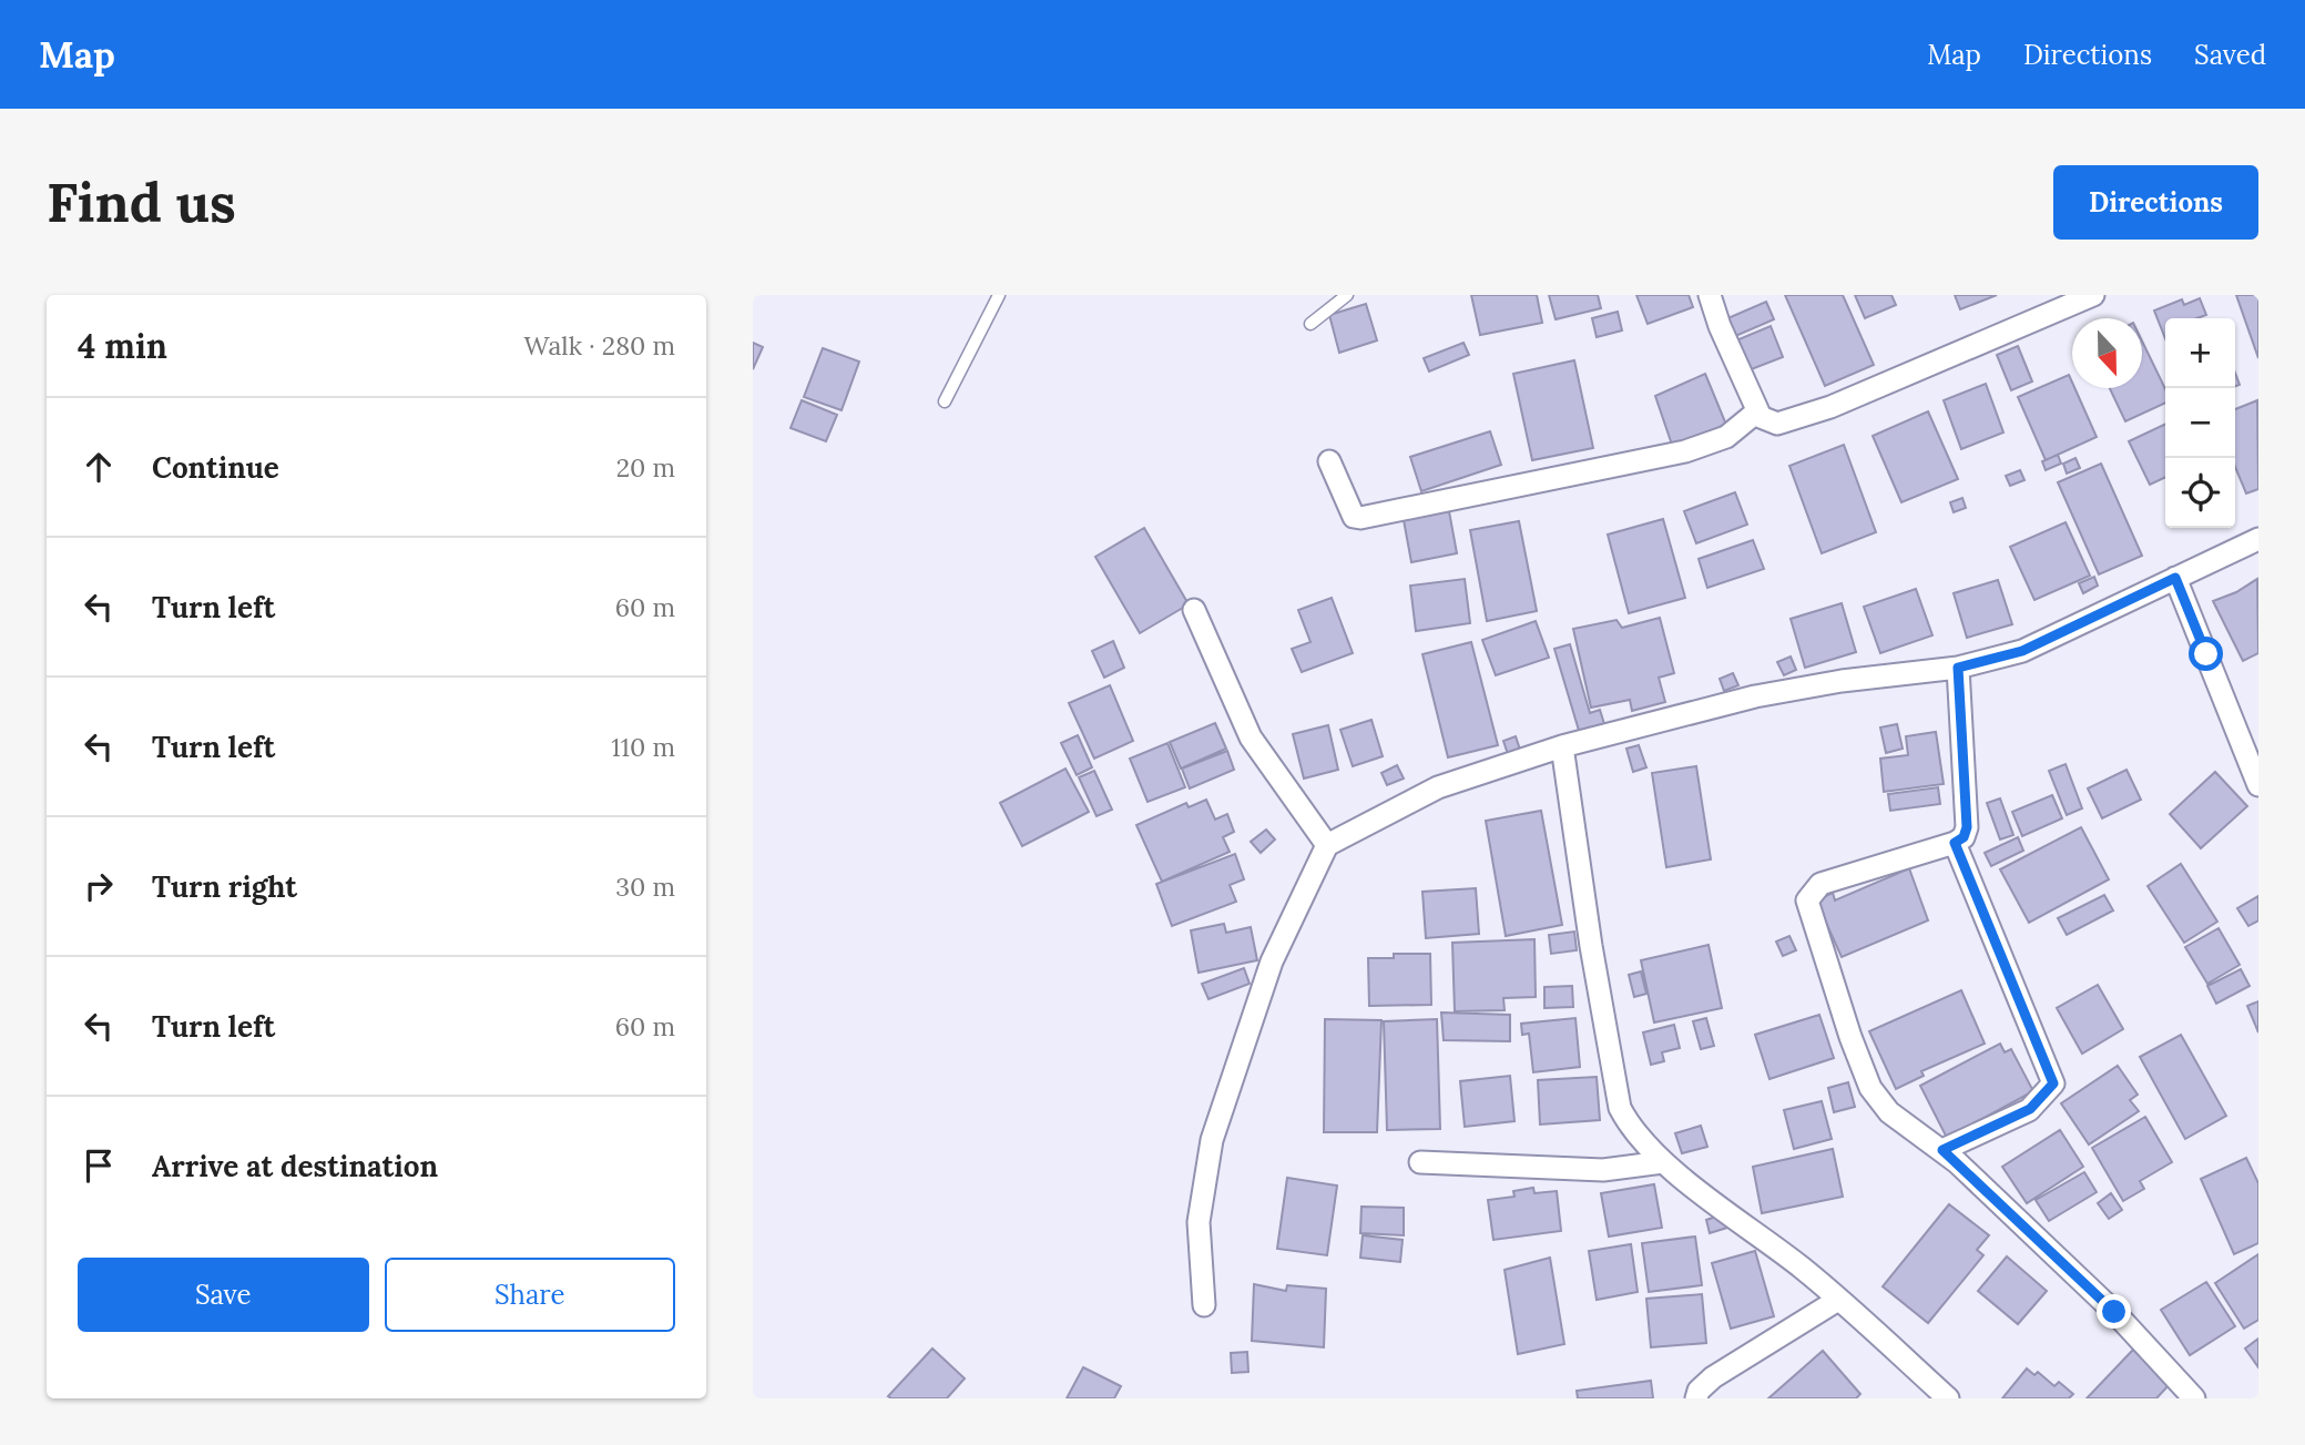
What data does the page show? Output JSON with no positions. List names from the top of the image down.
{
  "north": "bottom",
  "page": {
    "header": "Map",
    "nav": ["Map", "Directions", "Saved"],
    "buttons": [
      "Directions",
      ["Save", "Share"]
    ],
    "title": "Find us",
    "heading": ["4 min", "Walk · 280 m"],
    "map_buttons": ["+", "−"],
    "list": [
      ["Continue", "20 m"],
      ["Turn left", "60 m"],
      ["Turn left", "110 m"],
      ["Turn right", "30 m"],
      ["Turn left", "60 m"],
      "Arrive at destination"
    ]
  }
}
